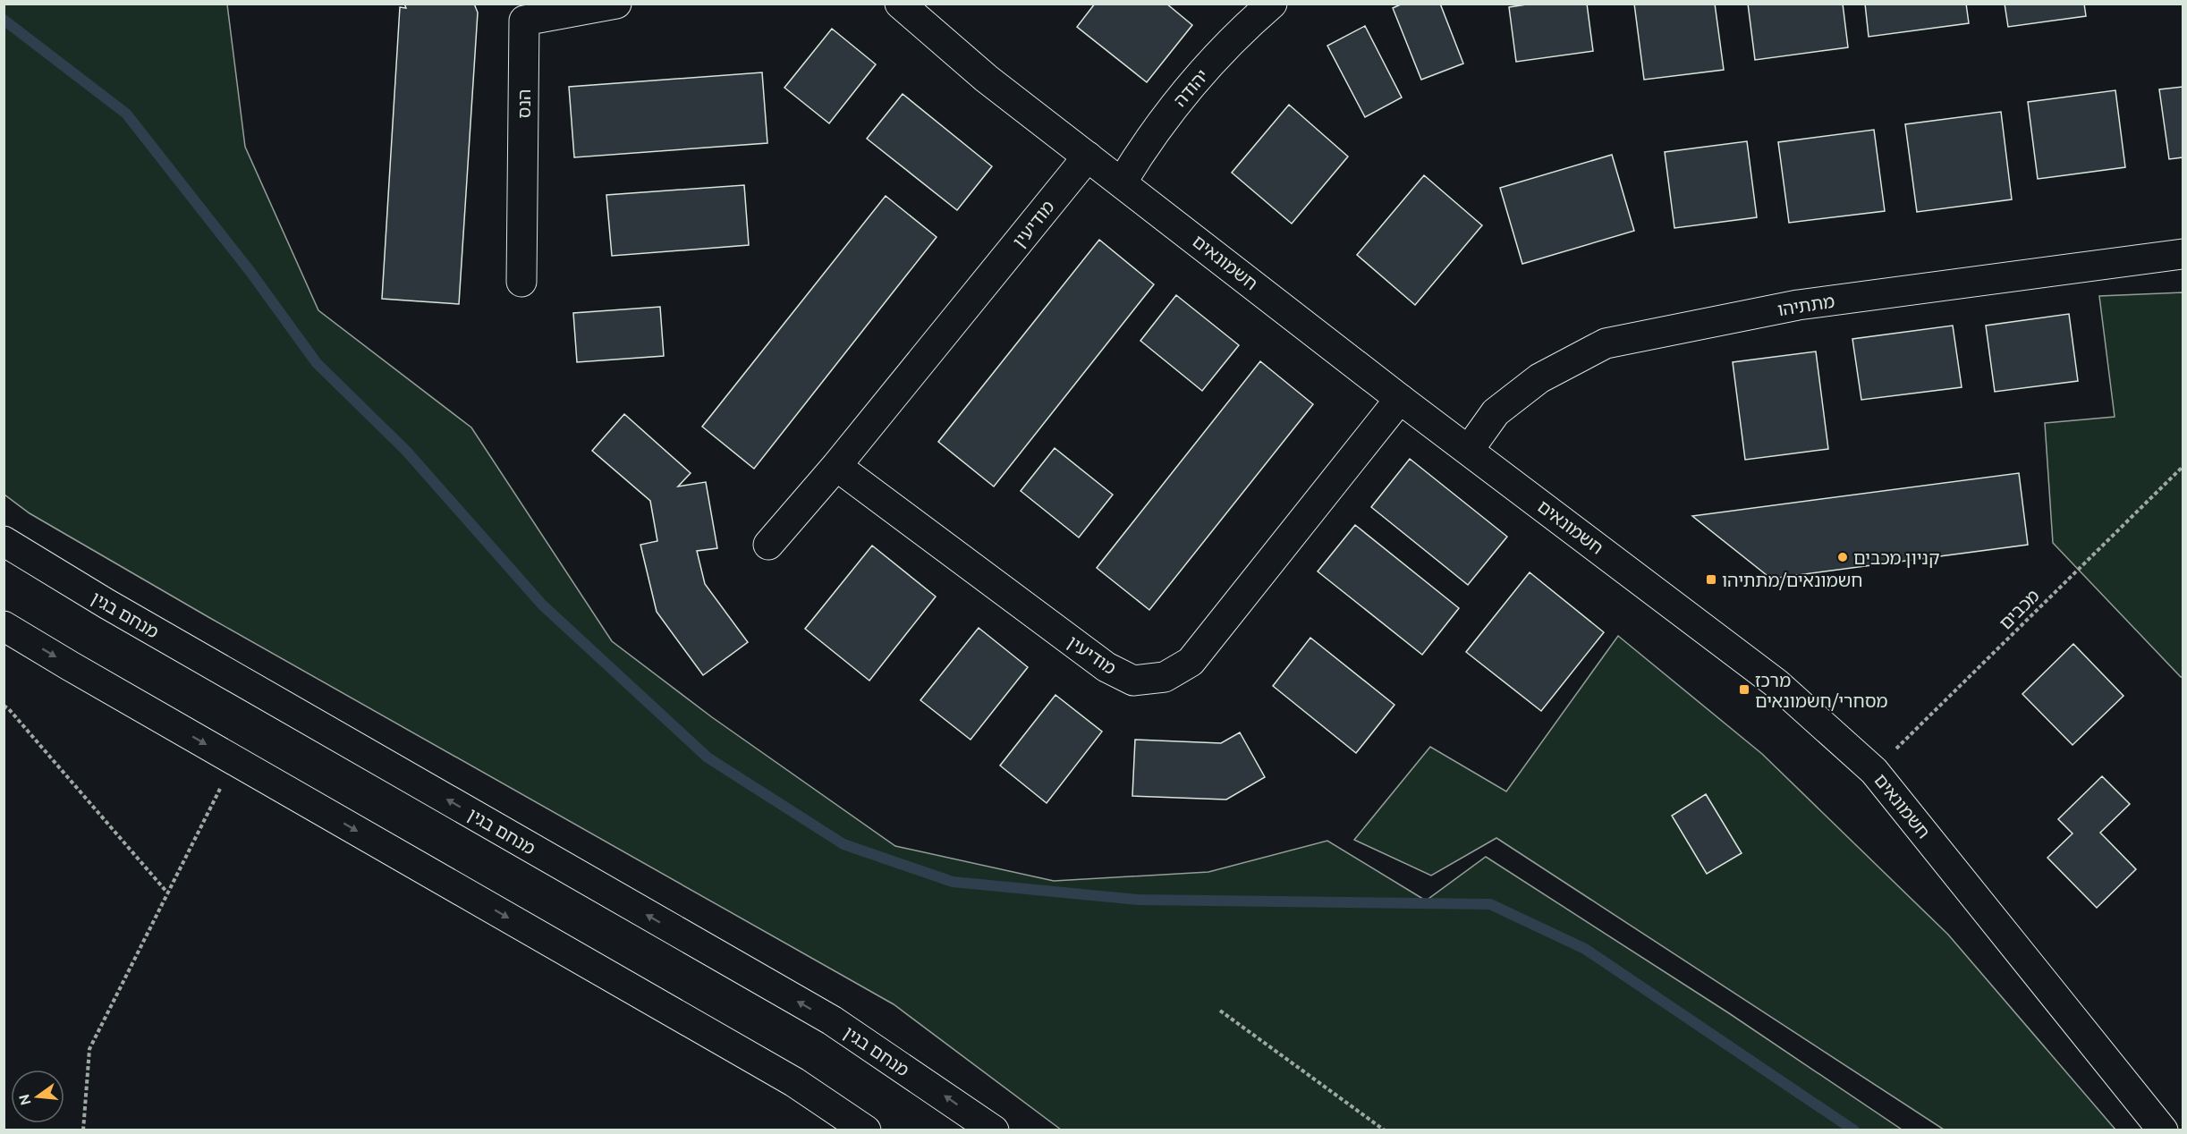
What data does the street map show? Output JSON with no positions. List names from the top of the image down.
{
  "streets": {
    "street": [
      "יהודה",
      "הנס",
      "מודיעין",
      "חשמונאים",
      "מתתיהו",
      "מנחם בגין"
    ],
    "path": ["מכבים"]
  },
  "crossings": [
    ["יהודה", "חשמונאים"],
    ["מודיעין", "חשמונאים"],
    ["חשמונאים", "מתתיהו"],
    ["חשמונאים", "מכבים"]
  ],
  "places": {
    "other": ["קניון מכבים"],
    "transit": ["חשמונאים/מתתיהו", "מרכז מסחרי/חשמונאים"]
  },
  "north": "left"
}
